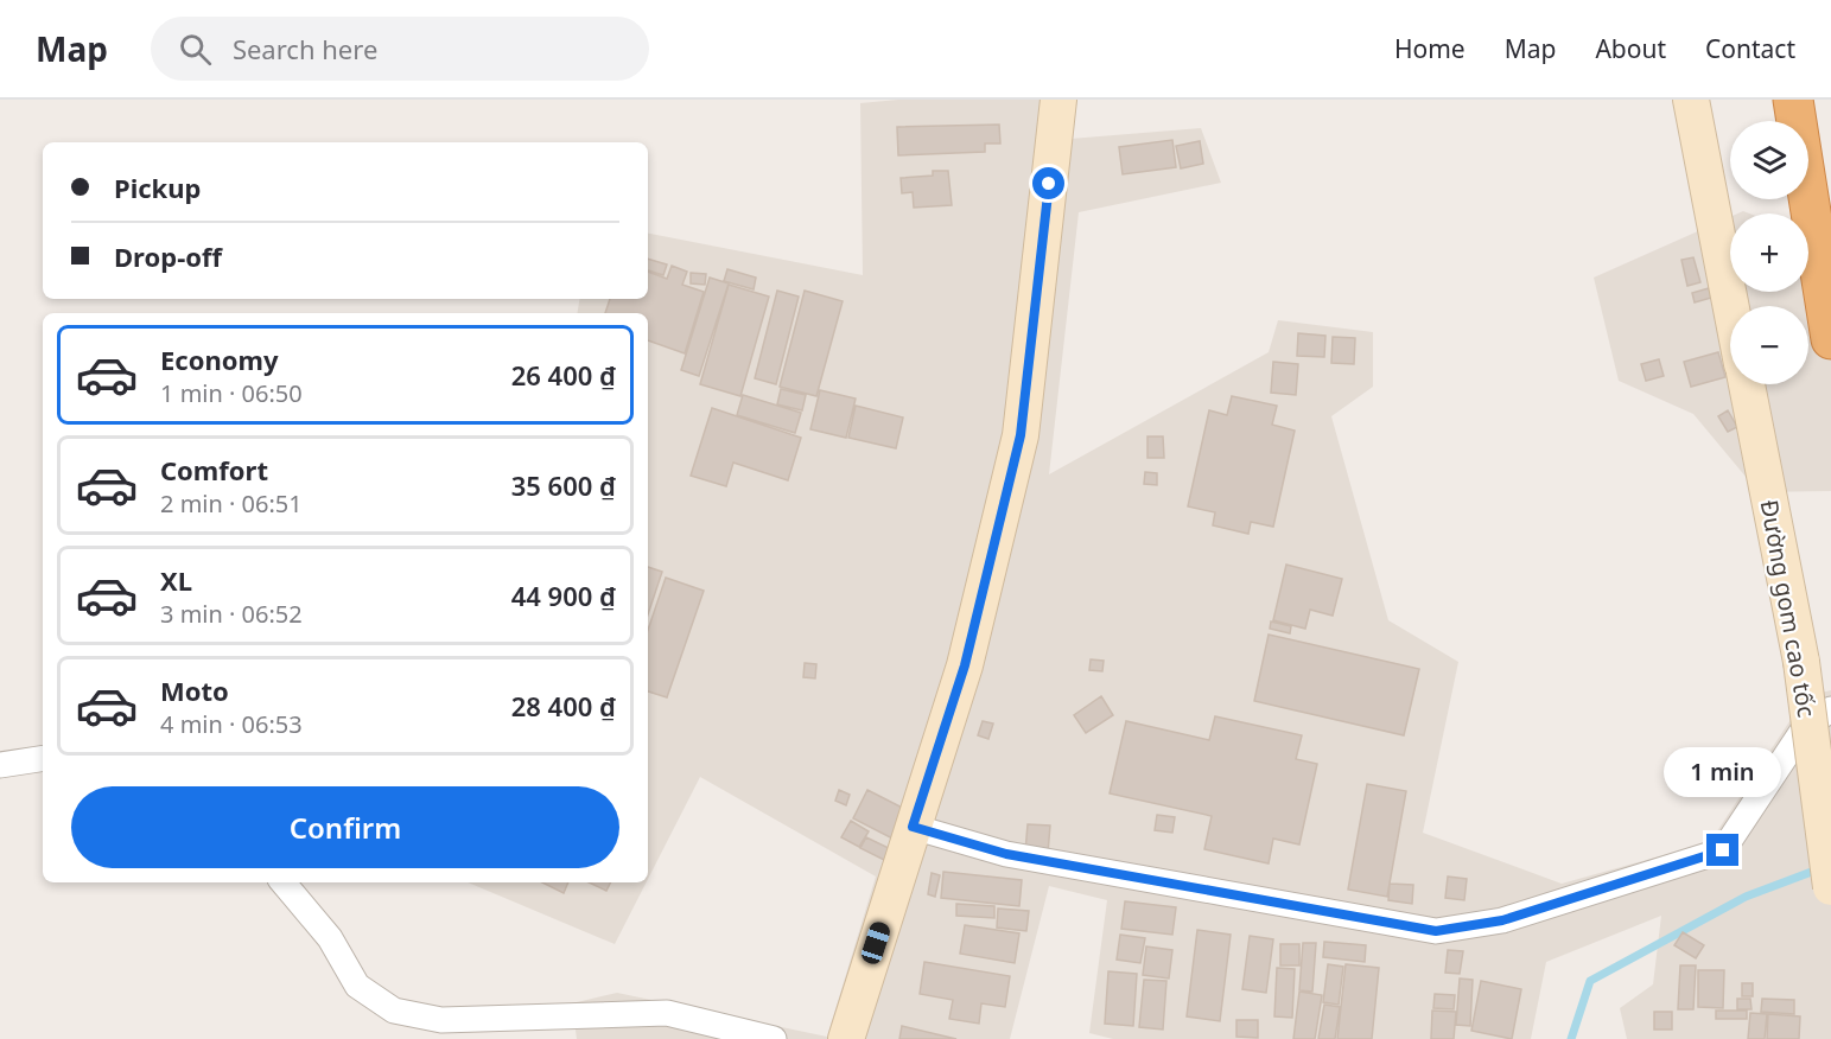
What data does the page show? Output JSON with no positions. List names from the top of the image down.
{
  "streets": {
    "street": ["Đường gom cao tốc"]
  },
  "page": {
    "header": "Map",
    "search": "Search here",
    "nav": [
      "Home",
      "Map",
      "About",
      "Contact"
    ],
    "map_buttons": ["+", "−"],
    "banner": ["Pickup", "Drop-off"],
    "list": [
      {
        "name": "Economy",
        "note": "1 min · 06:50",
        "value": "26 400 ₫"
      },
      {
        "name": "Comfort",
        "note": "2 min · 06:51",
        "value": "35 600 ₫"
      },
      {
        "name": "XL",
        "note": "3 min · 06:52",
        "value": "44 900 ₫"
      },
      {
        "name": "Moto",
        "note": "4 min · 06:53",
        "value": "28 400 ₫"
      }
    ],
    "bubble": "1 min",
    "buttons": "Confirm"
  }
}
